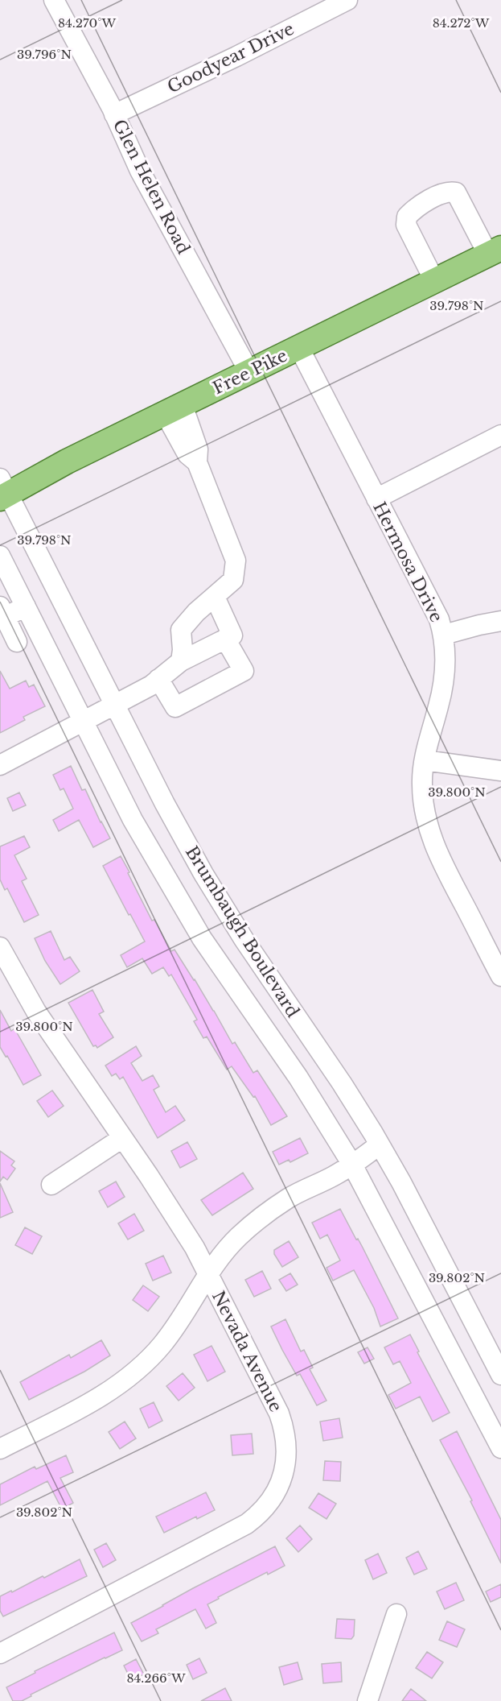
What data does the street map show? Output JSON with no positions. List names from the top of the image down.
{
  "streets": {
    "main road": ["Free Pike"],
    "street": [
      "Goodyear Drive",
      "Glen Helen Road",
      "Hermosa Drive",
      "Brumbaugh Boulevard",
      "Nevada Avenue"
    ]
  },
  "crossings": [
    ["Goodyear Drive", "Glen Helen Road"],
    ["Glen Helen Road", "Free Pike"],
    ["Free Pike", "Hermosa Drive"],
    ["Free Pike", "Brumbaugh Boulevard"]
  ],
  "coordinates": [
    "84.272°W",
    "84.270°W",
    "39.796°N",
    "39.798°N",
    "39.800°N",
    "39.802°N",
    "84.266°W"
  ]
}
